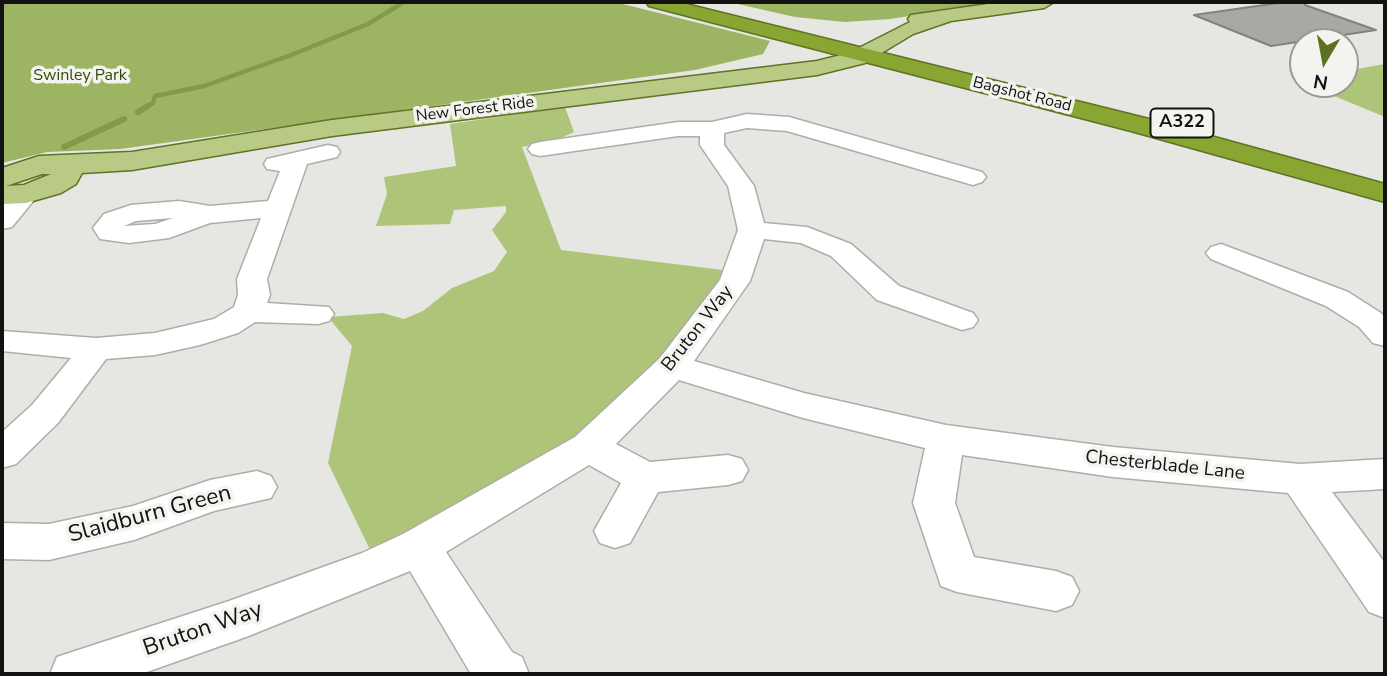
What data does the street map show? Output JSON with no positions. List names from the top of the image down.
{
  "streets": {
    "highway": ["Bagshot Road", "A322"],
    "main road": ["New Forest Ride"],
    "street": ["Bruton Way", "Chesterblade Lane", "Slaidburn Green"]
  },
  "crossings": [
    ["Bagshot Road", "New Forest Ride"],
    ["Bruton Way", "Chesterblade Lane"]
  ],
  "parks": ["Swinley Park"],
  "north": "bottom"
}
